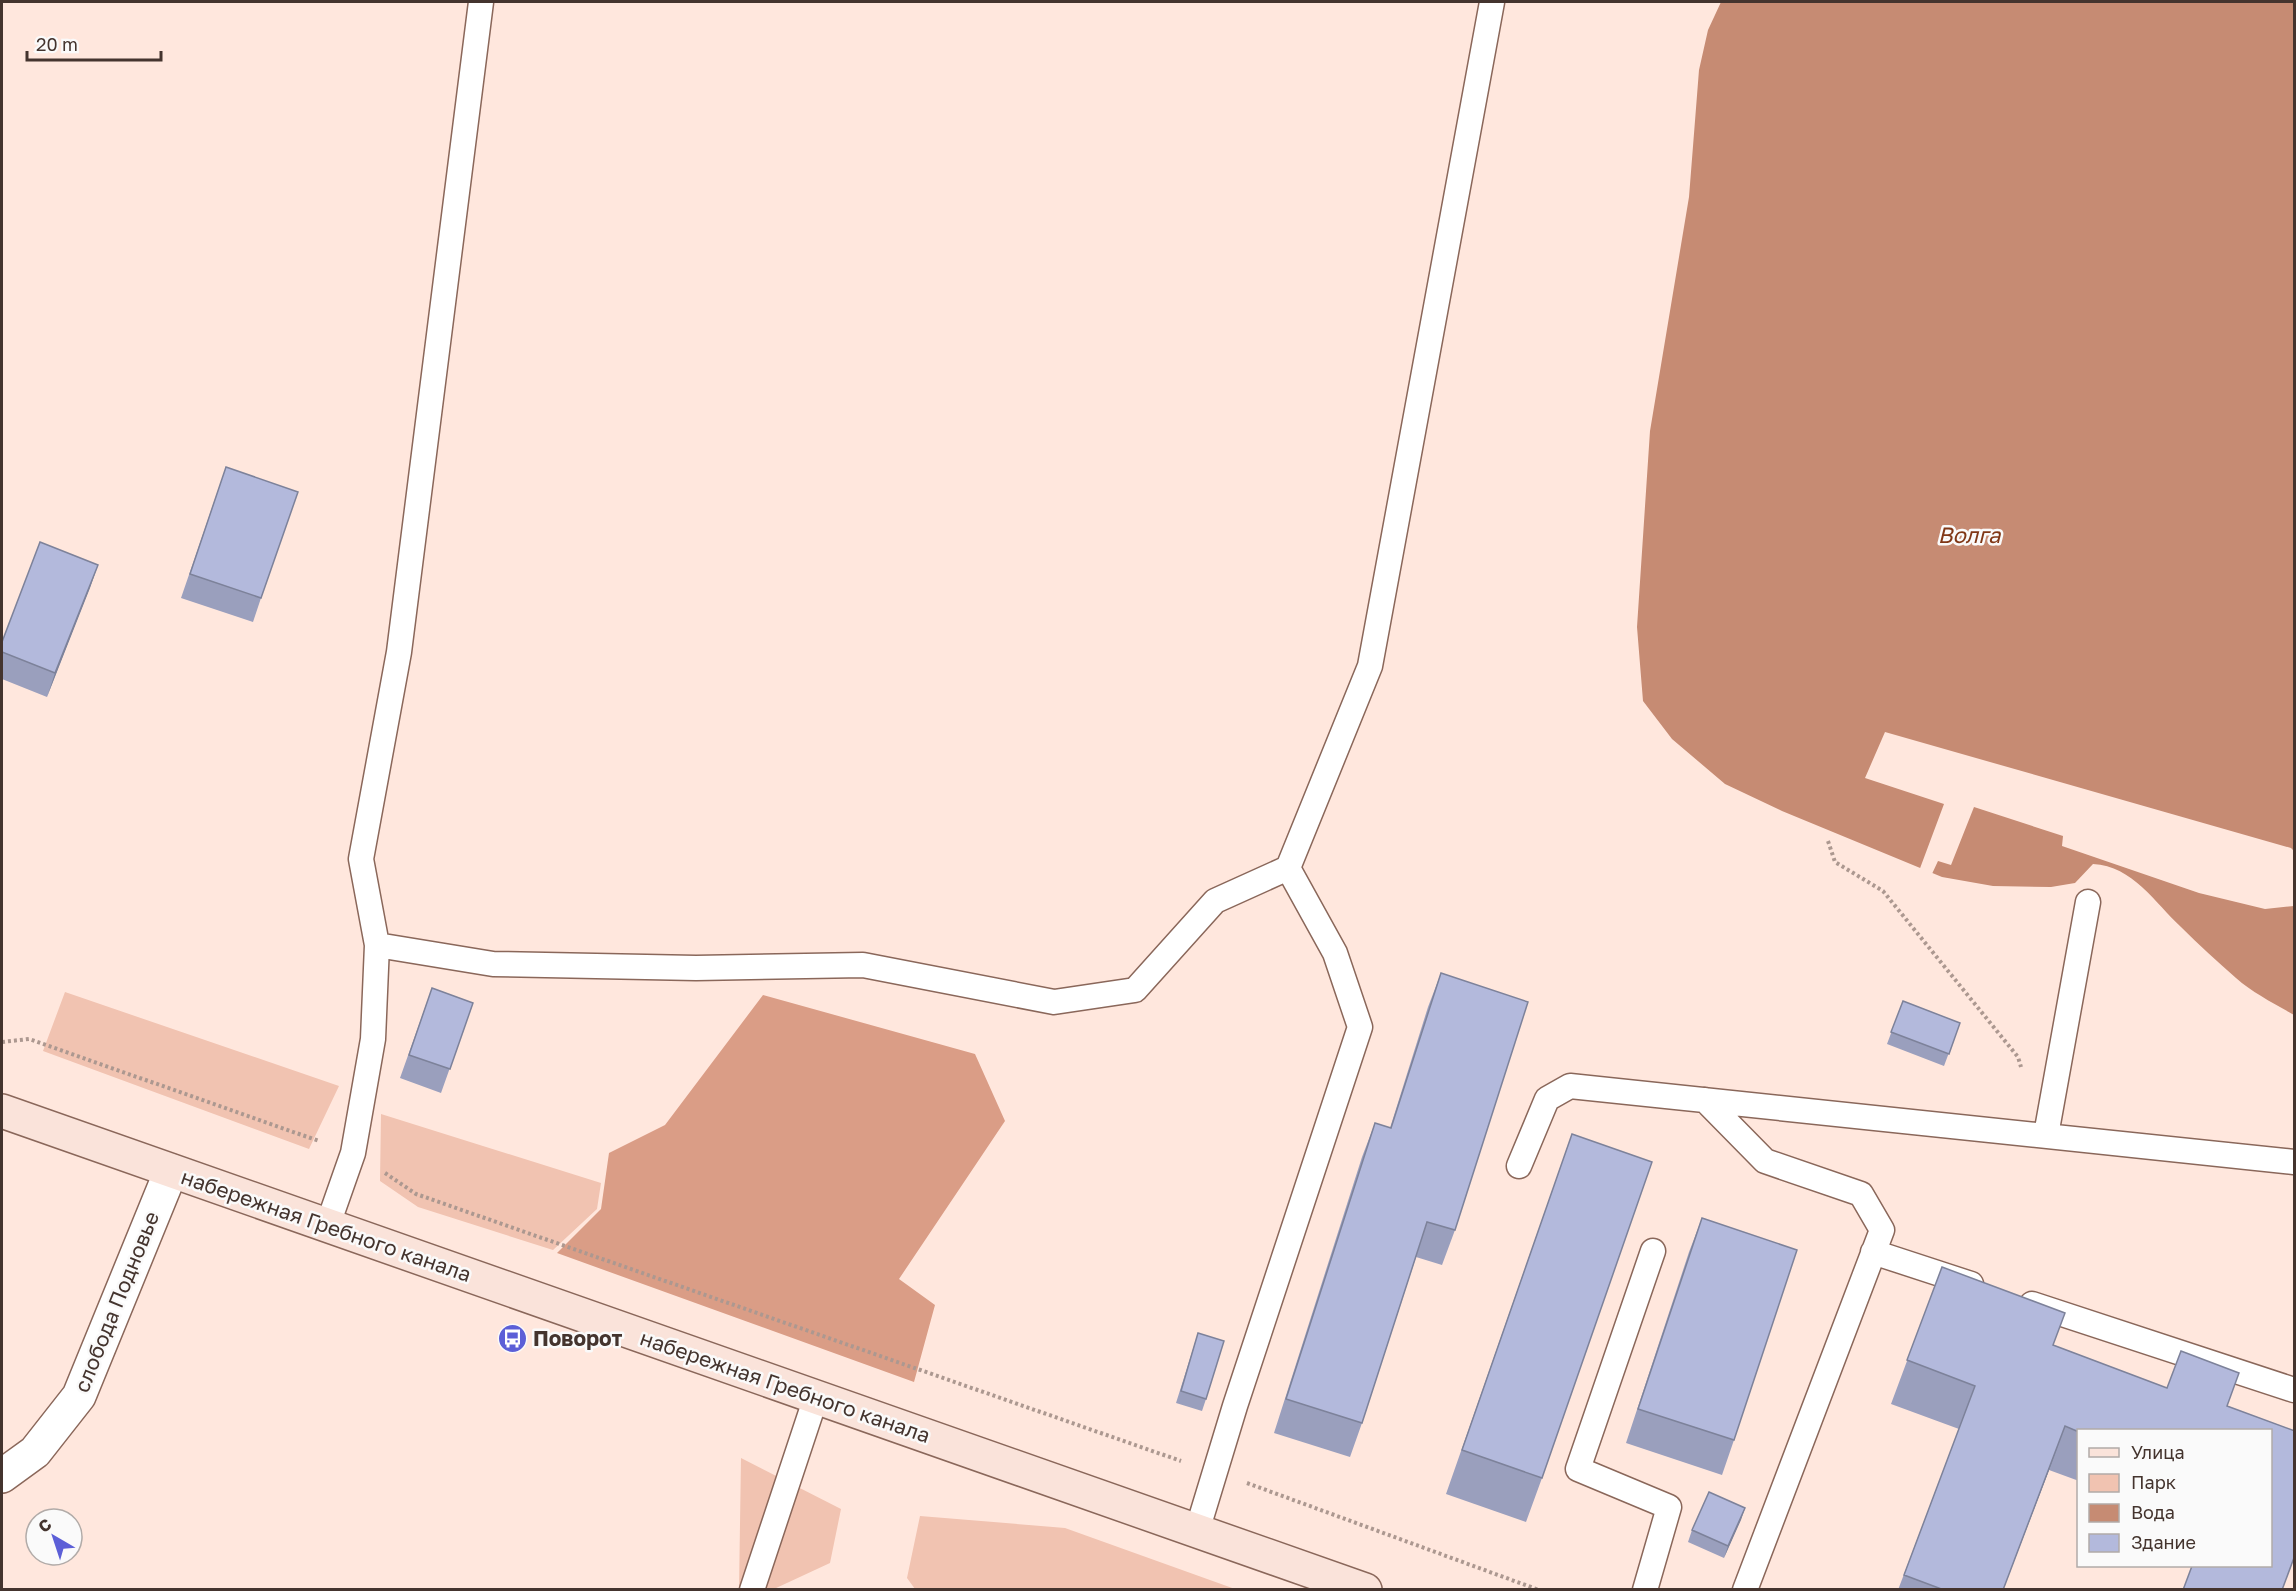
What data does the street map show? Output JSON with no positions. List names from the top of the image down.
{
  "streets": {
    "street": ["набережная Гребного канала", "слобода Подновье"]
  },
  "crossings": [
    ["набережная Гребного канала", "слобода Подновье"]
  ],
  "water": ["Волга"],
  "places": {
    "bus stop": ["Поворот"]
  },
  "legend": [
    "Улица",
    "Парк",
    "Вода",
    "Здание"
  ],
  "scale_bar": "20 m",
  "north": "top left"
}
